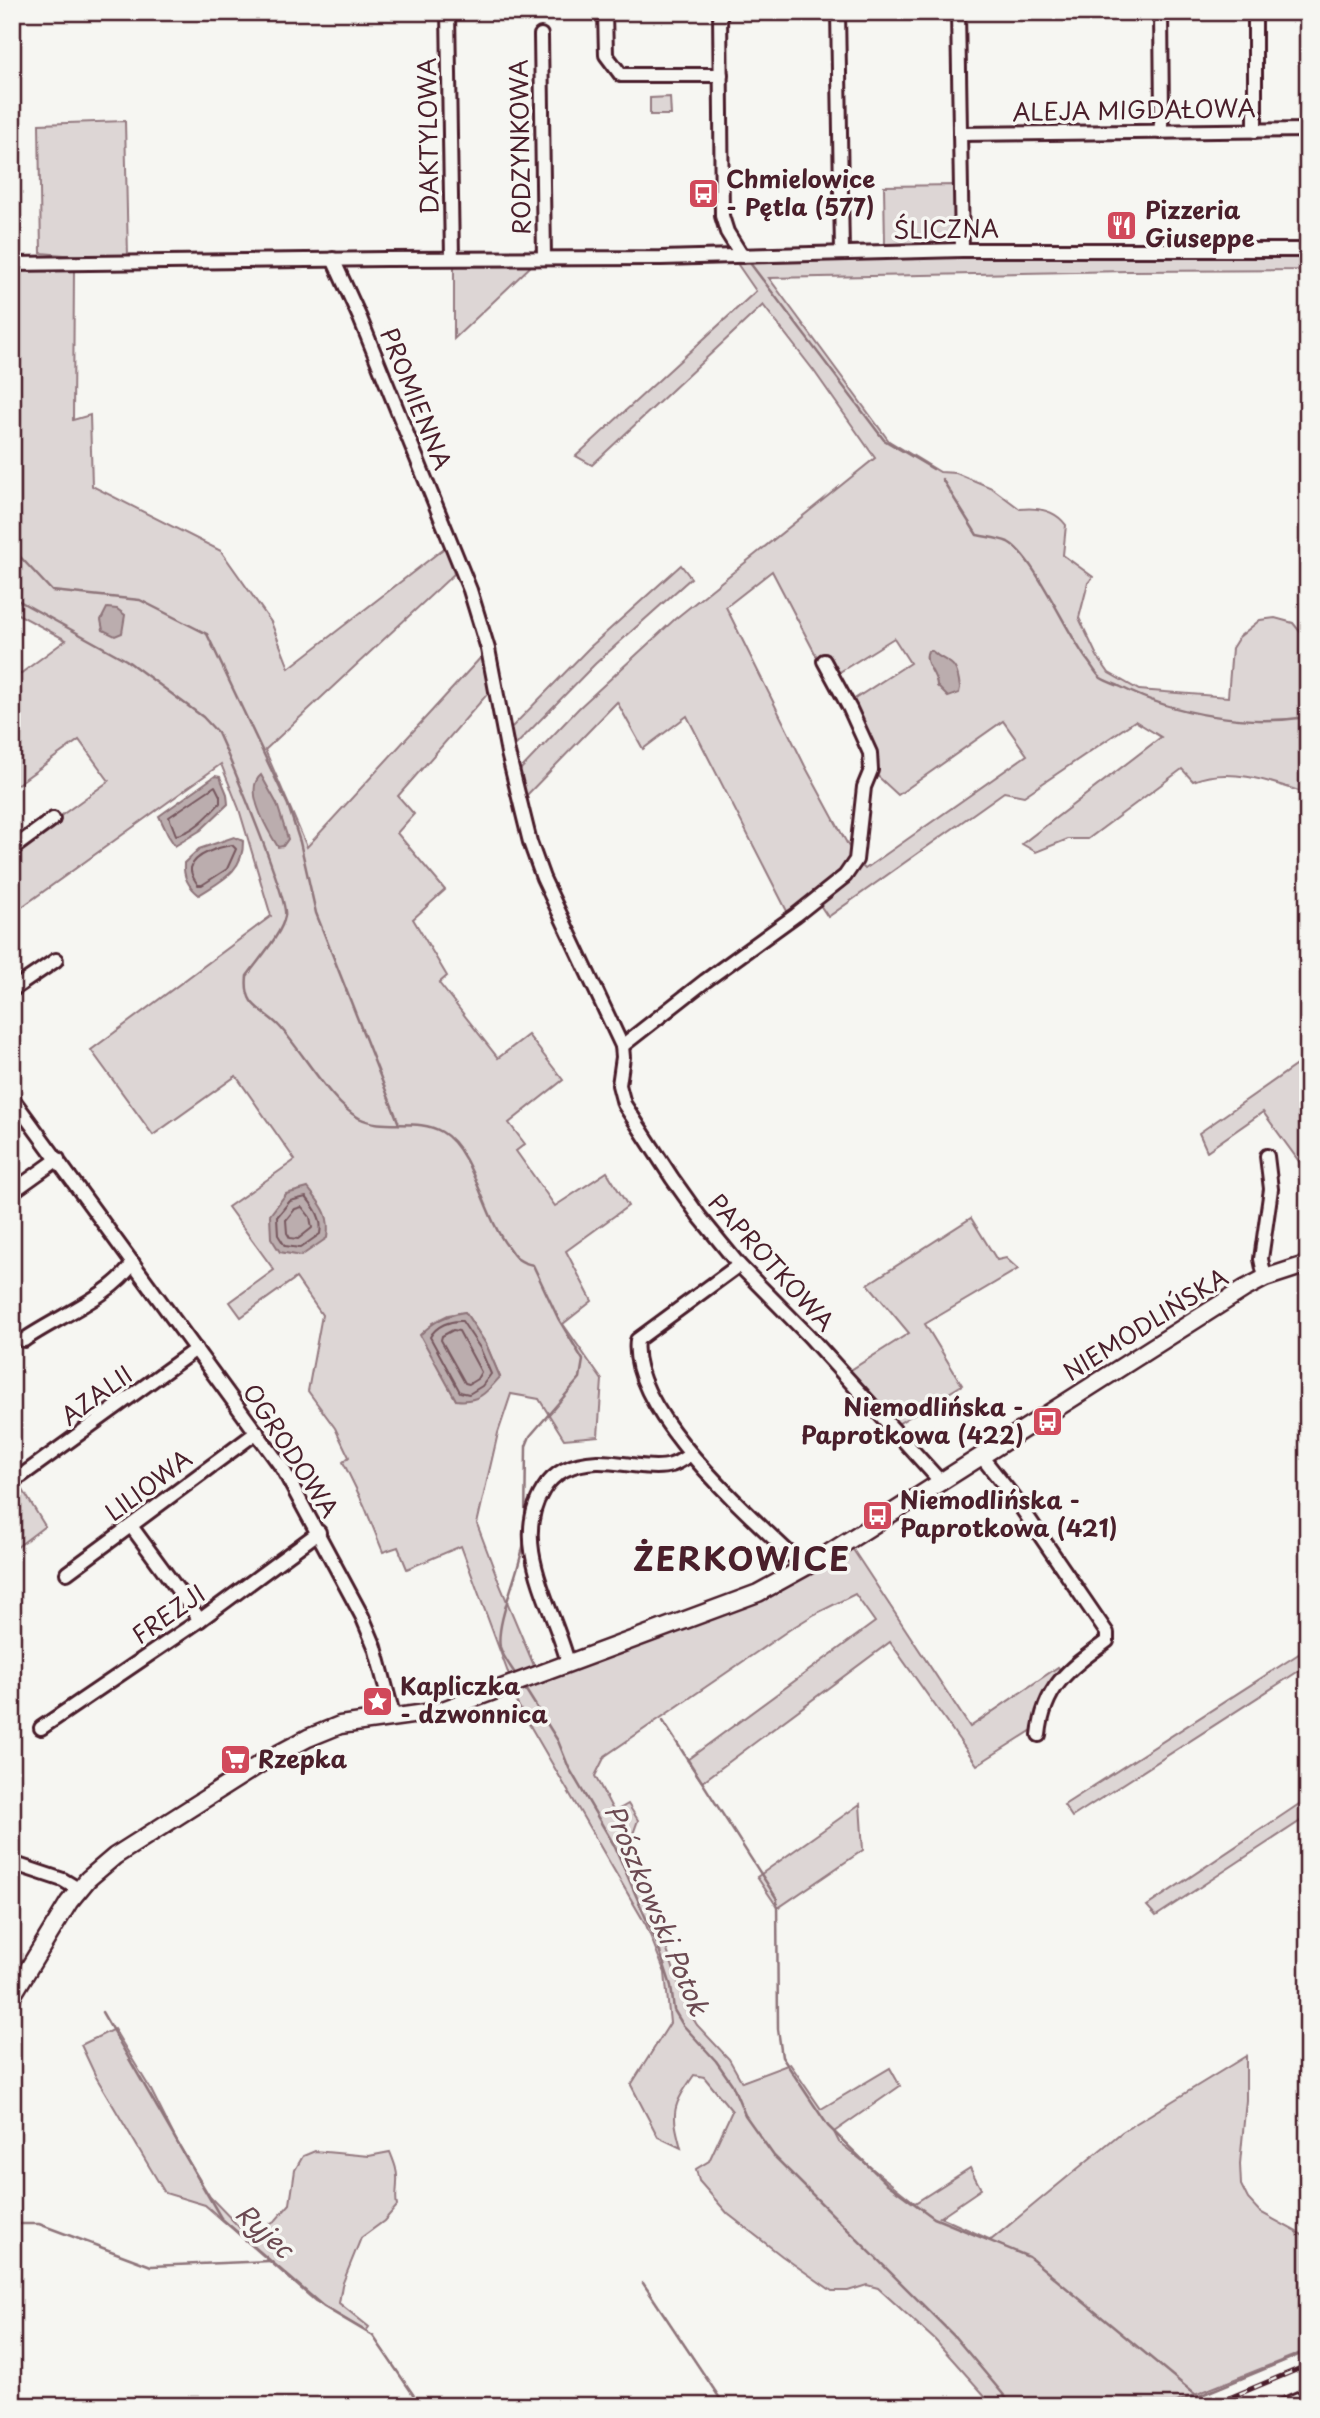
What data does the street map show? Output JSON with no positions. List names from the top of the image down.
{
  "streets": {
    "main road": ["NIEMODLIŃSKA"],
    "street": [
      "ALEJA MIGDAŁOWA",
      "DAKTYLOWA",
      "RODZYNKOWA",
      "ŚLICZNA",
      "PROMIENNA",
      "PAPROTKOWA",
      "AZALII",
      "OGRODOWA",
      "LILIOWA",
      "FREZJI"
    ]
  },
  "crossings": [
    ["DAKTYLOWA", "ŚLICZNA"],
    ["RODZYNKOWA", "ŚLICZNA"],
    ["ŚLICZNA", "PROMIENNA"],
    ["PROMIENNA", "PAPROTKOWA"],
    ["PAPROTKOWA", "NIEMODLIŃSKA"],
    ["NIEMODLIŃSKA", "OGRODOWA"],
    ["AZALII", "OGRODOWA"],
    ["OGRODOWA", "LILIOWA"],
    ["OGRODOWA", "FREZJI"]
  ],
  "districts": ["ŻERKOWICE"],
  "water": ["Prószkowski Potok", "Ryjec"],
  "places": {
    "bus stop": ["Chmielowice - Pętla (577)", "Niemodlińska - Paprotkowa (422)", "Niemodlińska - Paprotkowa (421)"],
    "restaurant": ["Pizzeria Giuseppe"],
    "place": ["Kapliczka - dzwonnica"],
    "supermarket": ["Rzepka"]
  }
}
